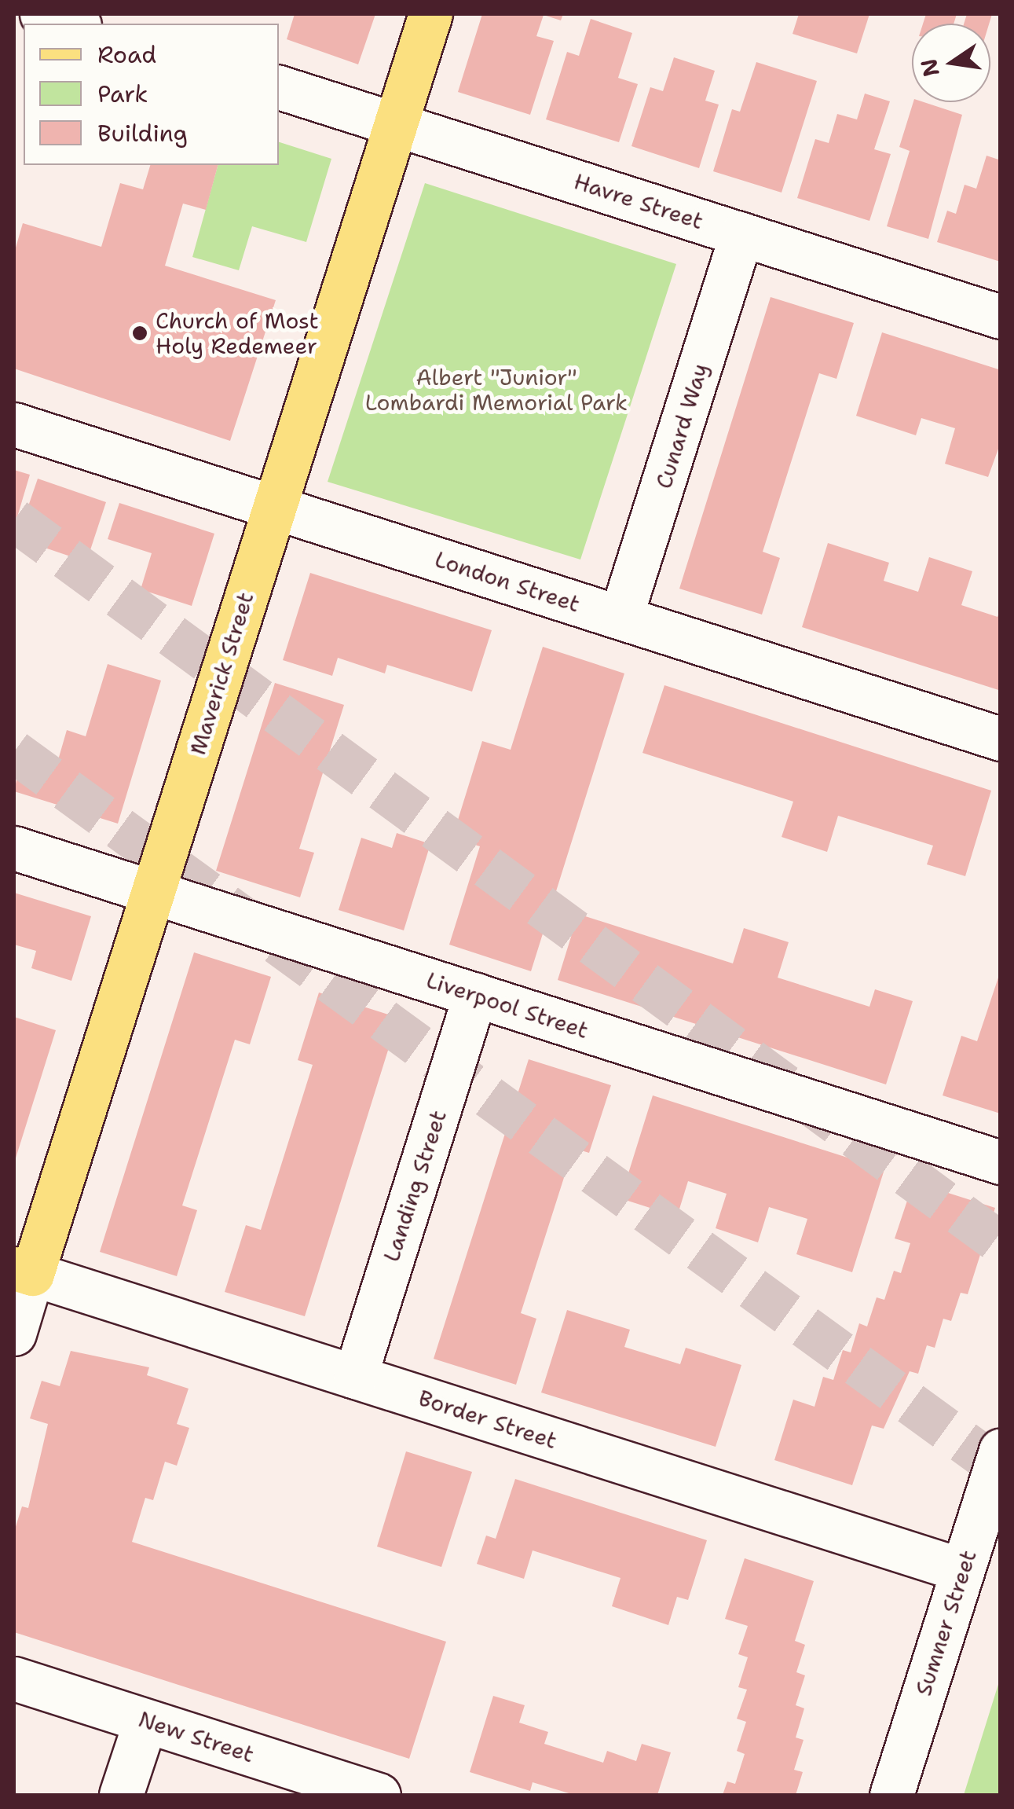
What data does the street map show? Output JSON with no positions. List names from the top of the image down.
{
  "streets": {
    "main road": ["Maverick Street"],
    "street": [
      "Havre Street",
      "Cunard Way",
      "London Street",
      "Liverpool Street",
      "Landing Street",
      "Border Street",
      "Sumner Street",
      "New Street"
    ]
  },
  "crossings": [
    ["Havre Street", "Cunard Way"],
    ["Havre Street", "Maverick Street"],
    ["Cunard Way", "London Street"],
    ["London Street", "Maverick Street"],
    ["Maverick Street", "Liverpool Street"],
    ["Maverick Street", "Border Street"],
    ["Liverpool Street", "Landing Street"],
    ["Landing Street", "Border Street"],
    ["Border Street", "Sumner Street"]
  ],
  "parks": ["Albert \"Junior\" Lombardi Memorial Park"],
  "places": ["Church of Most Holy Redemeer"],
  "legend": ["Road", "Park", "Building"],
  "north": "left"
}
